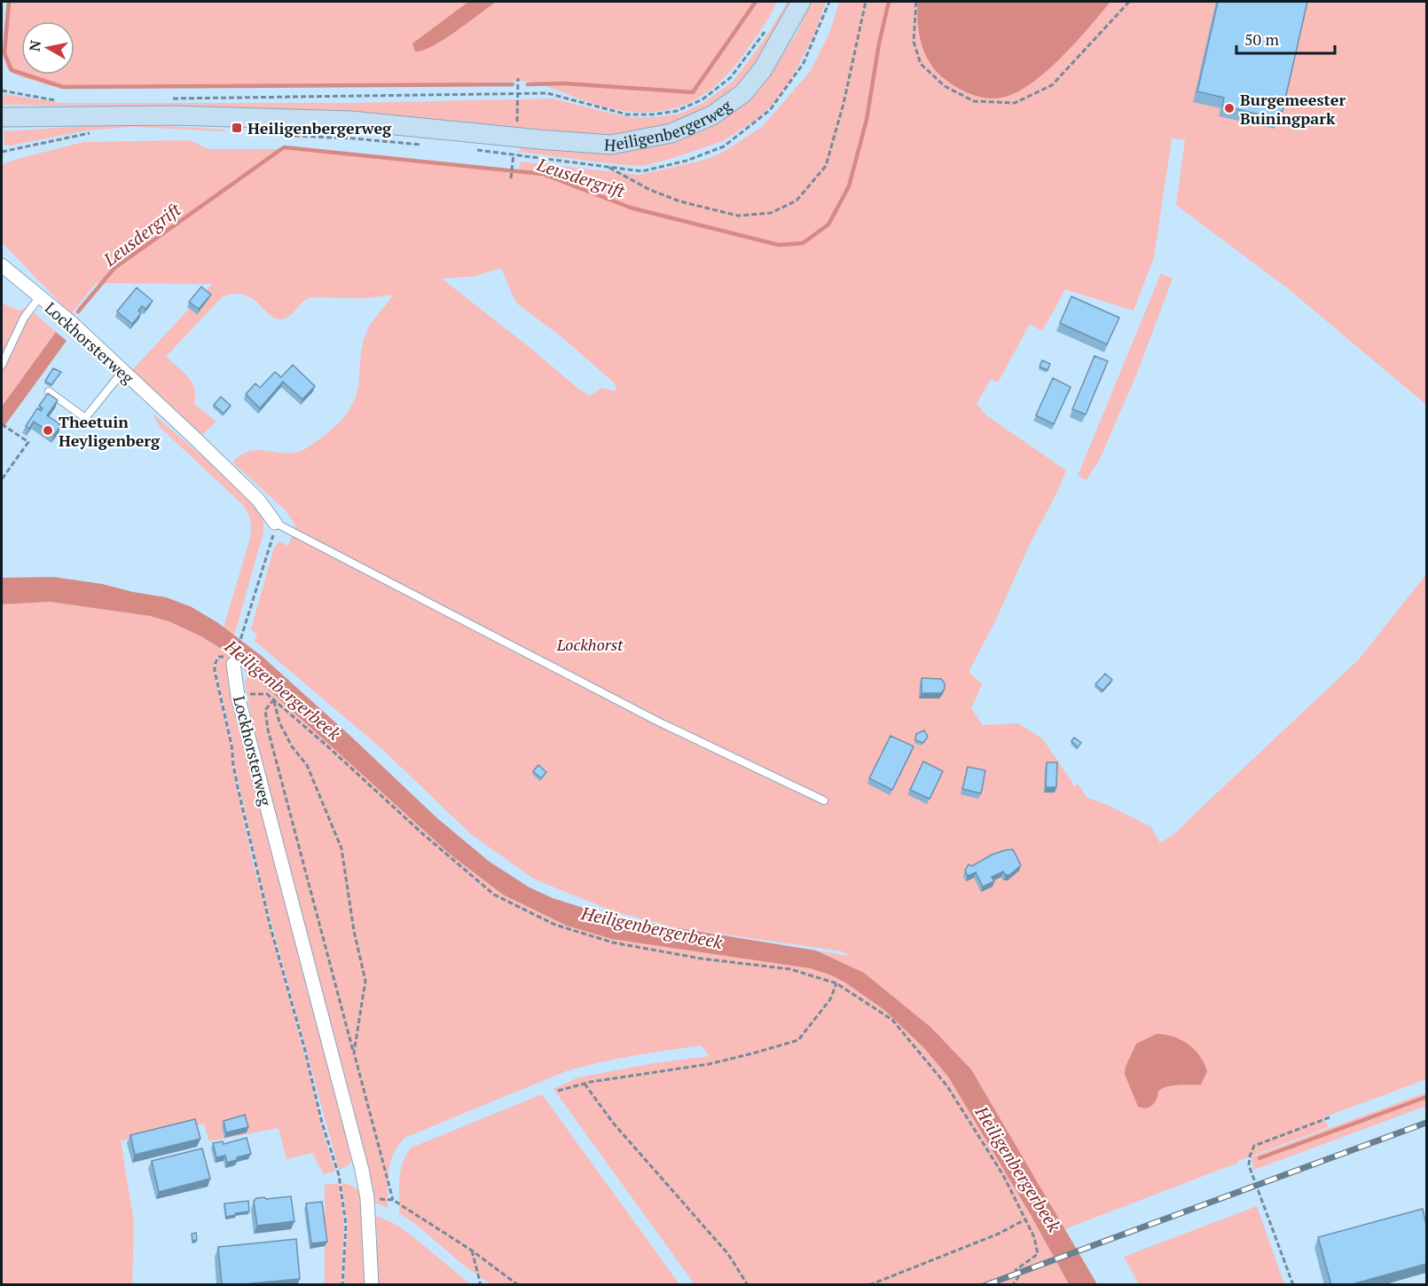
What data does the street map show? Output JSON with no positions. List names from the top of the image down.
{
  "streets": {
    "main road": ["Heiligenbergerweg"],
    "street": ["Lockhorsterweg"]
  },
  "water": ["Leusdergrift", "Heiligenbergerbeek"],
  "parks": ["Lockhorst"],
  "places": {
    "other": ["Burgemeester Buiningpark", "Theetuin Heyligenberg"],
    "transit": ["Heiligenbergerweg"]
  },
  "scale_bar": "50 m",
  "north": "left"
}
